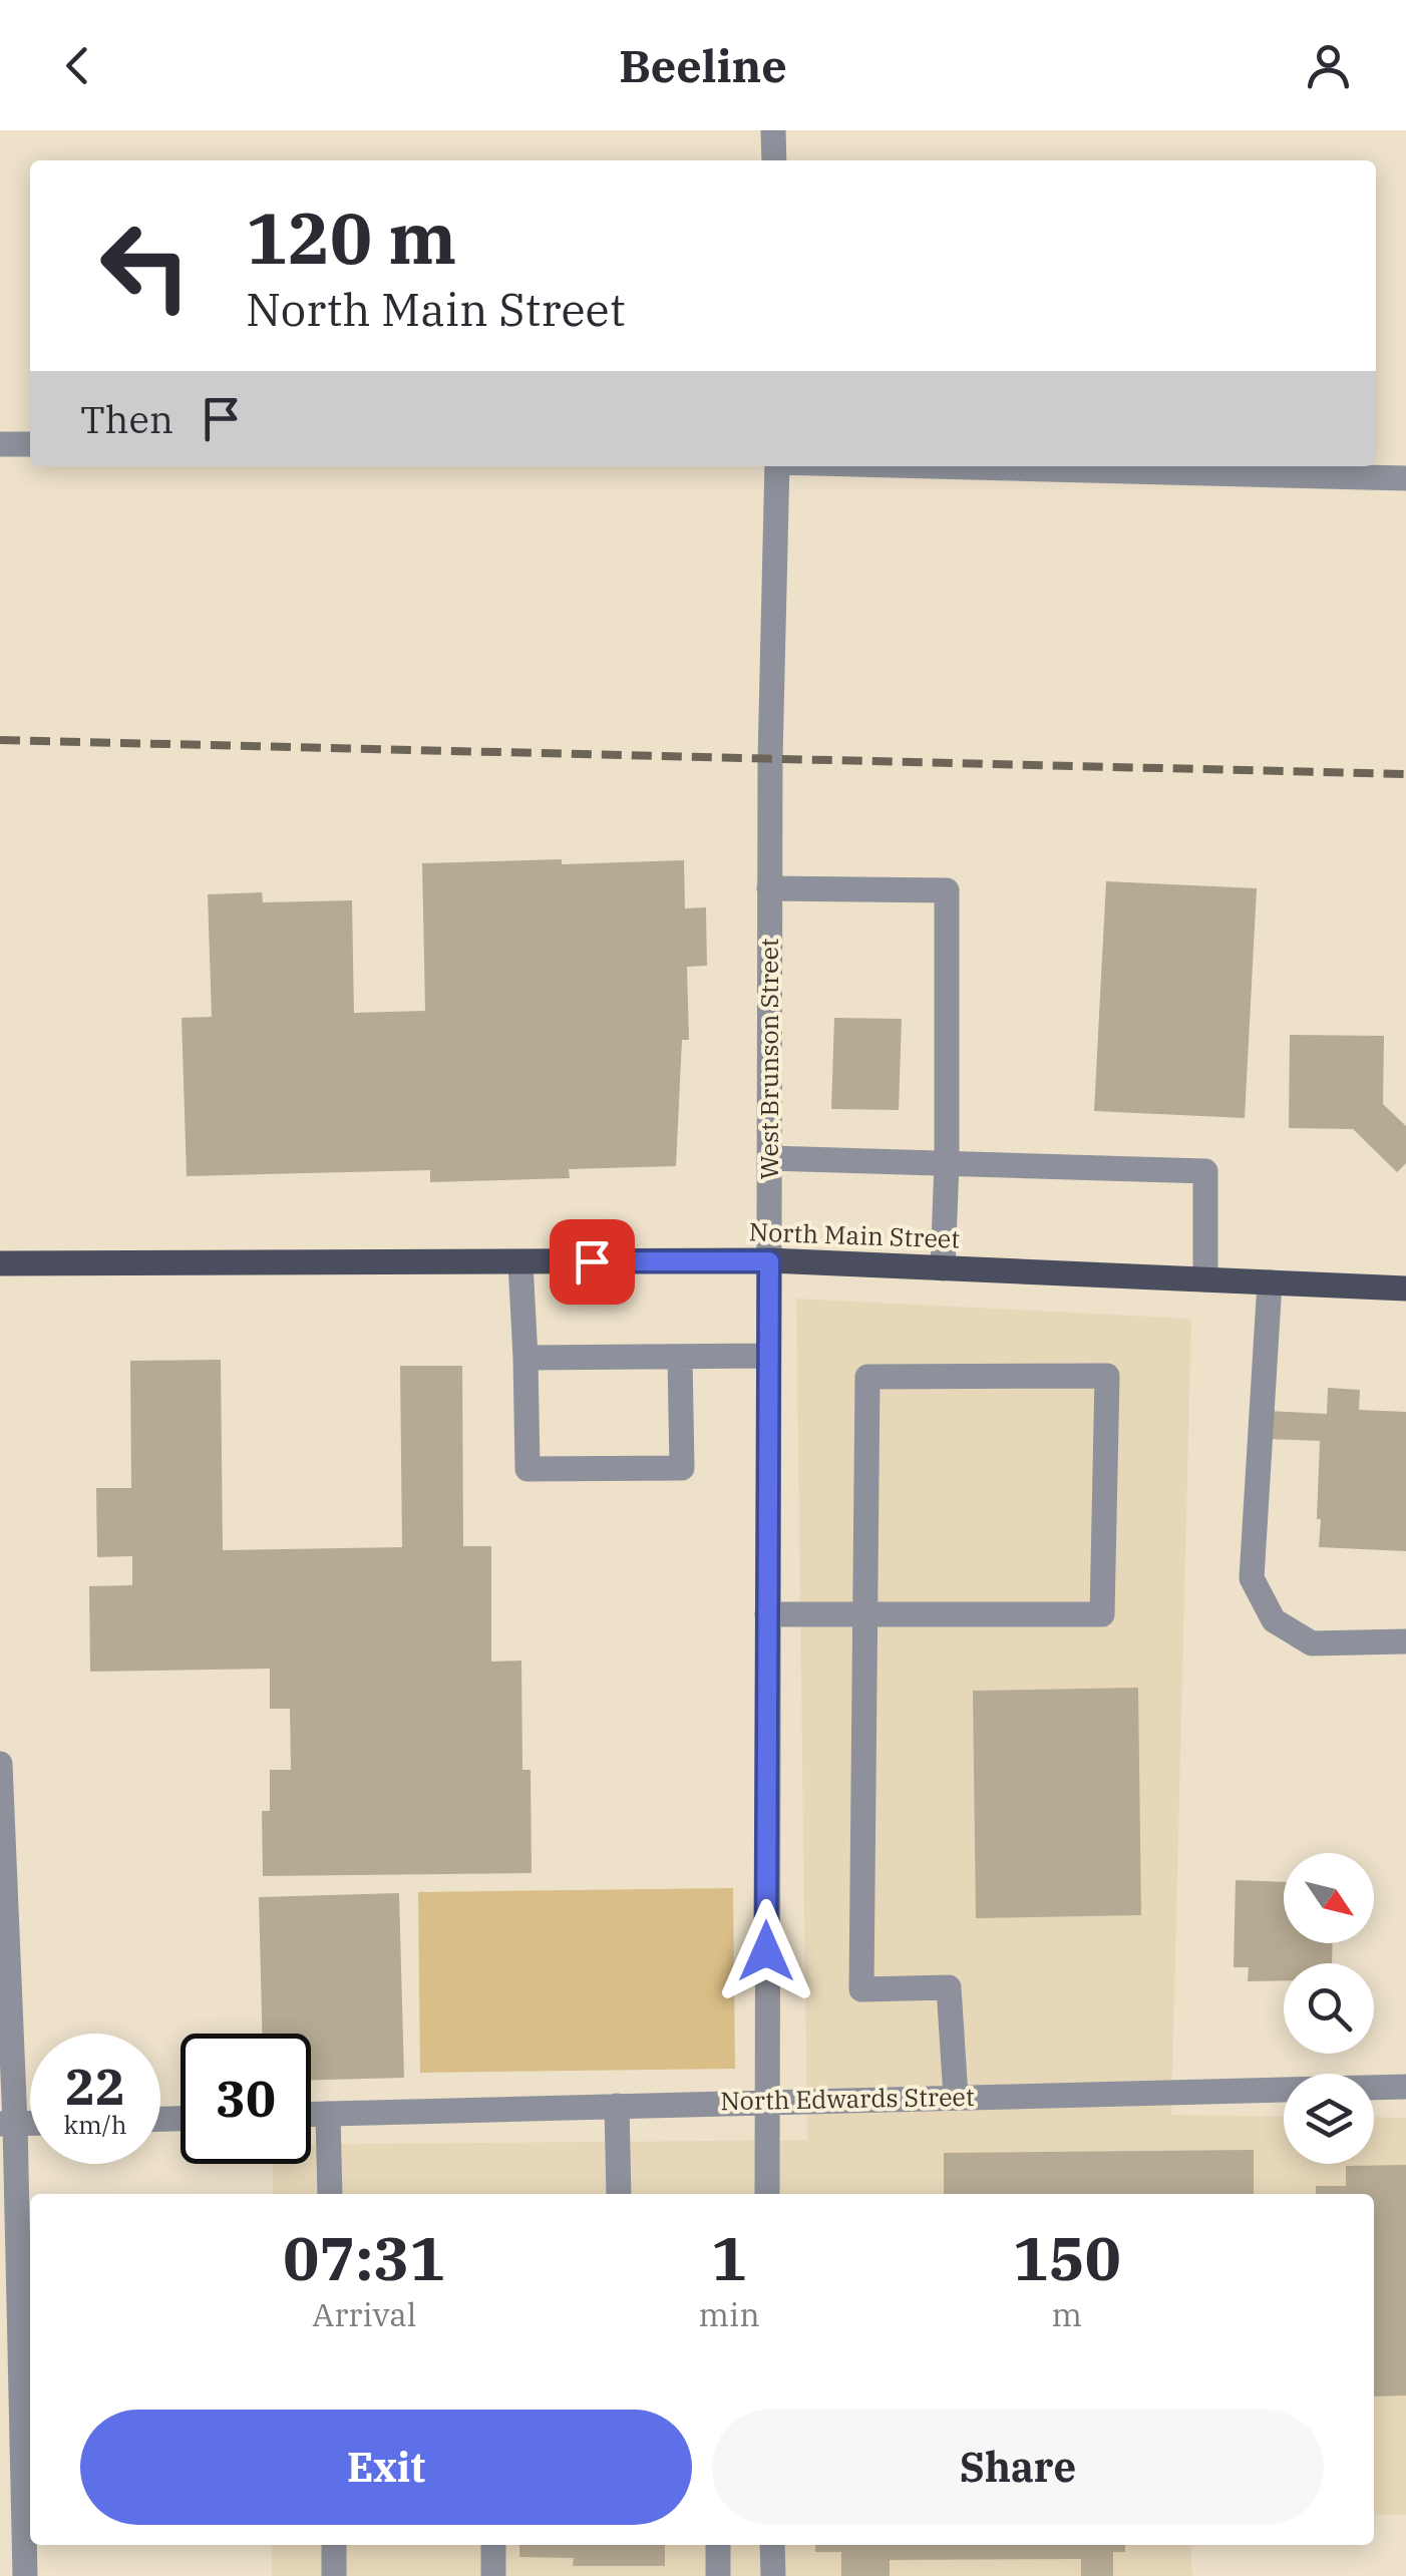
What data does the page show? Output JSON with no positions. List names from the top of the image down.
{
  "streets": {
    "main road": ["North Main Street"],
    "street": ["West Brunson Street", "North Edwards Street"]
  },
  "crossings": [
    ["West Brunson Street", "North Main Street"],
    ["West Brunson Street", "North Edwards Street"]
  ],
  "north": "bottom right",
  "page": {
    "header": "Beeline",
    "turn": ["120 m", "North Main Street"],
    "then": "Then",
    "speed": "22 km/h",
    "limit": "30",
    "eta": [
      "07:31",
      "Arrival",
      "1",
      "min",
      "150",
      "m"
    ],
    "buttons": ["Exit", "Share"]
  }
}
